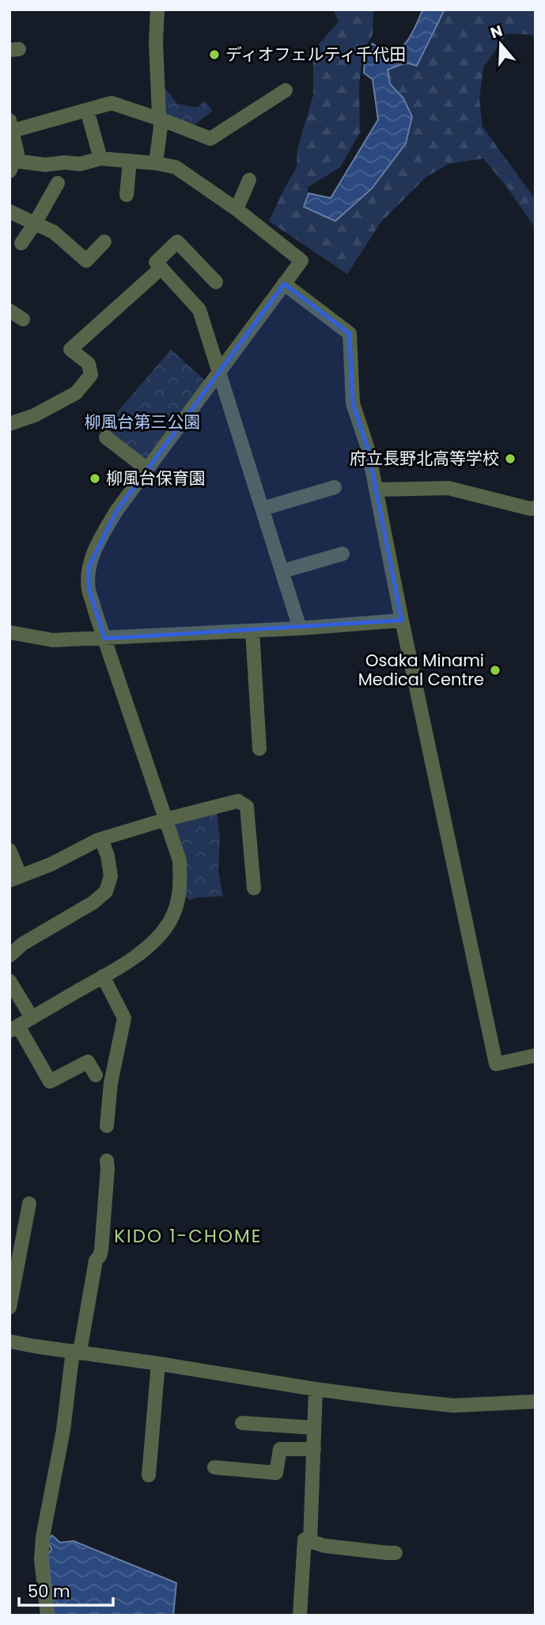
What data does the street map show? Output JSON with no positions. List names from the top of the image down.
{
  "districts": ["KIDO 1-CHOME"],
  "parks": ["柳風台第三公園"],
  "places": [
    "ディオフェルティ千代田",
    "府立長野北高等学校",
    "柳風台保育園",
    "Osaka Minami Medical Centre"
  ],
  "scale_bar": "50 m",
  "north": "top"
}
